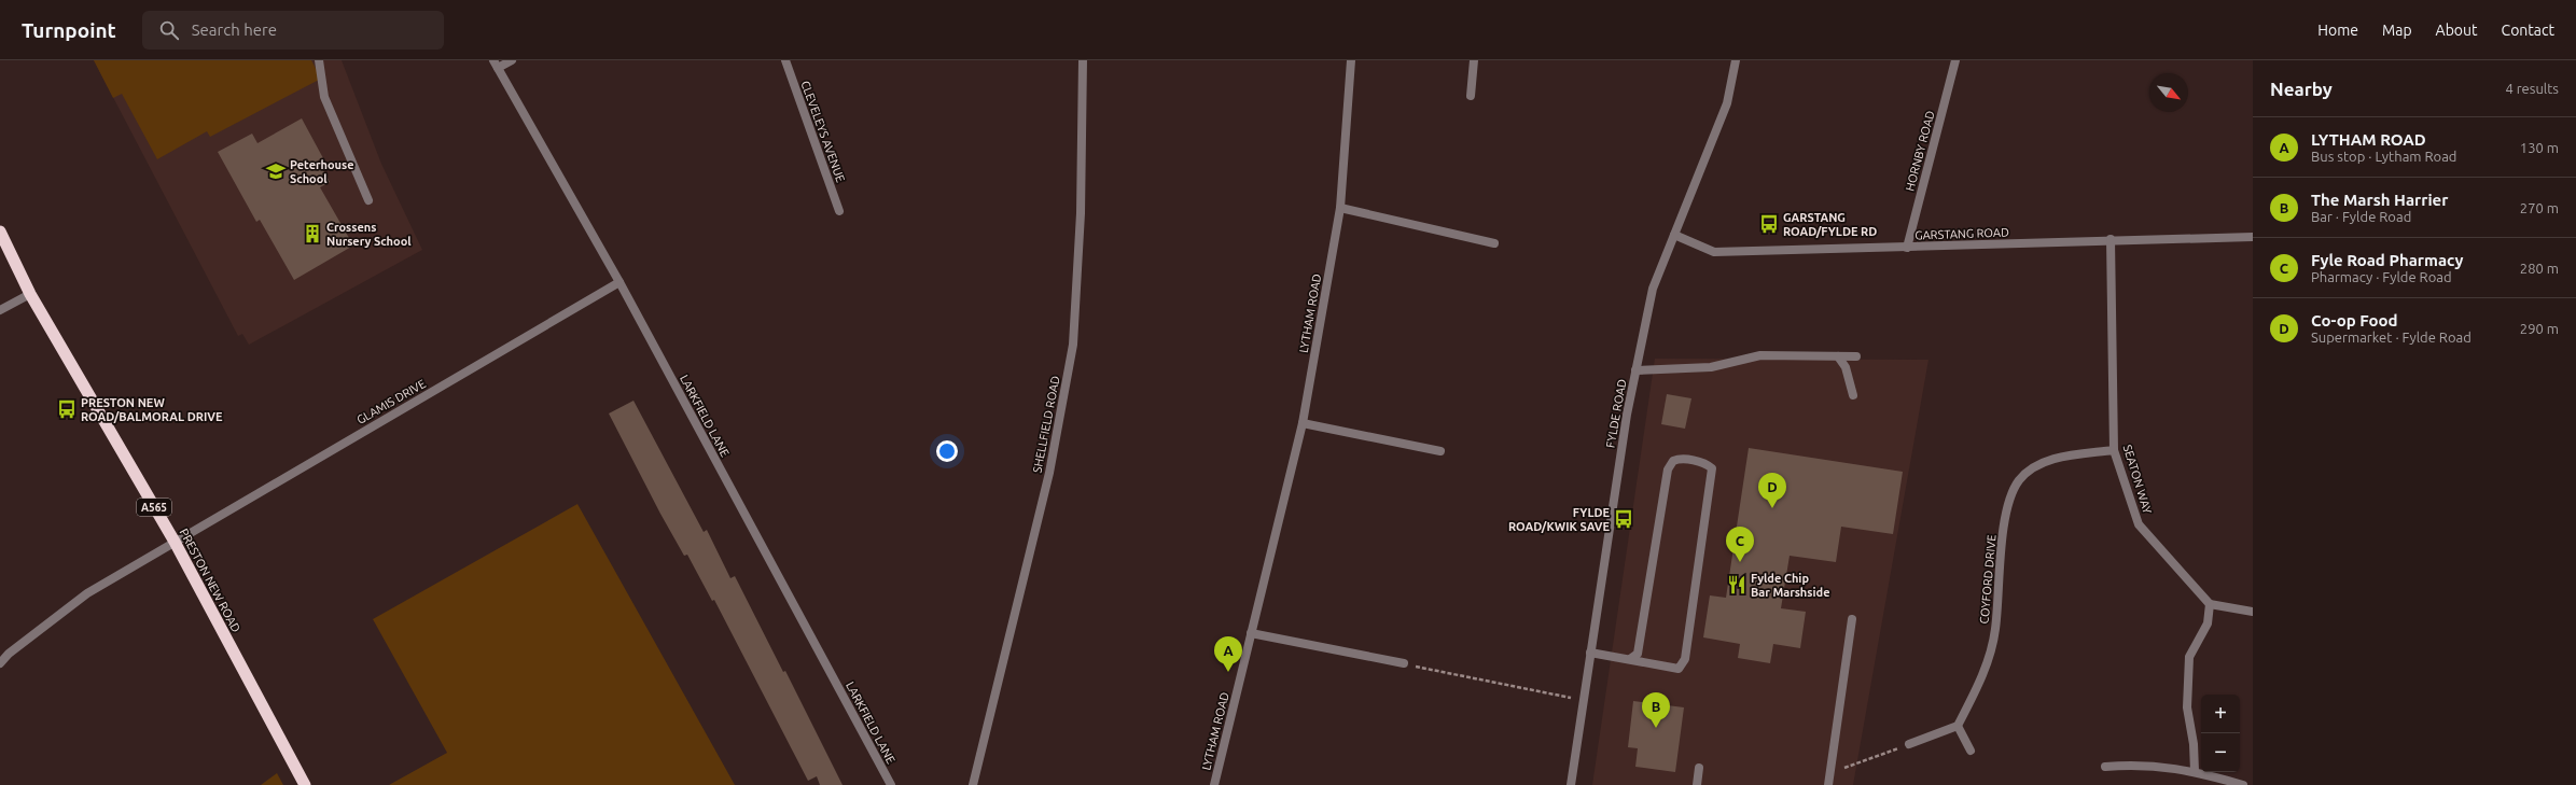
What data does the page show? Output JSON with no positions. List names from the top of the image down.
{
  "streets": {
    "highway": ["A565", "PRESTON NEW ROAD"],
    "street": [
      "CLEVELEYS AVENUE",
      "HORNBY ROAD",
      "GARSTANG ROAD",
      "LYTHAM ROAD",
      "GLAMIS DRIVE",
      "FYLDE ROAD",
      "LARKFIELD LANE",
      "SHELLFIELD ROAD",
      "SEATON WAY",
      "COYFORD DRIVE"
    ]
  },
  "crossings": [
    ["HORNBY ROAD", "GARSTANG ROAD"],
    ["GARSTANG ROAD", "FYLDE ROAD"],
    ["GARSTANG ROAD", "SEATON WAY"],
    ["GLAMIS DRIVE", "LARKFIELD LANE"],
    ["GLAMIS DRIVE", "PRESTON NEW ROAD"],
    ["SEATON WAY", "COYFORD DRIVE"]
  ],
  "places": {
    "school or university": ["Peterhouse School"],
    "bus stop": ["GARSTANG ROAD/FYLDE RD", "PRESTON NEW ROAD/BALMORAL DRIVE", "FYLDE ROAD/KWIK SAVE"],
    "building": ["Crossens Nursery School"],
    "restaurant": ["Fylde Chip Bar Marshside"]
  },
  "north": "bottom right",
  "page": {
    "header": "Turnpoint",
    "search": "Search here",
    "nav": [
      "Home",
      "Map",
      "About",
      "Contact"
    ],
    "heading": ["Nearby", "4 results"],
    "list": [
      {
        "mark": "A",
        "name": "LYTHAM ROAD",
        "note": "Bus stop · Lytham Road",
        "value": "130 m"
      },
      {
        "mark": "B",
        "name": "The Marsh Harrier",
        "note": "Bar · Fylde Road",
        "value": "270 m"
      },
      {
        "mark": "C",
        "name": "Fyle Road Pharmacy",
        "note": "Pharmacy · Fylde Road",
        "value": "280 m"
      },
      {
        "mark": "D",
        "name": "Co-op Food",
        "note": "Supermarket · Fylde Road",
        "value": "290 m"
      }
    ],
    "pins": [
      "D",
      "C",
      "A",
      "B"
    ],
    "map_buttons": ["+", "−"]
  }
}
